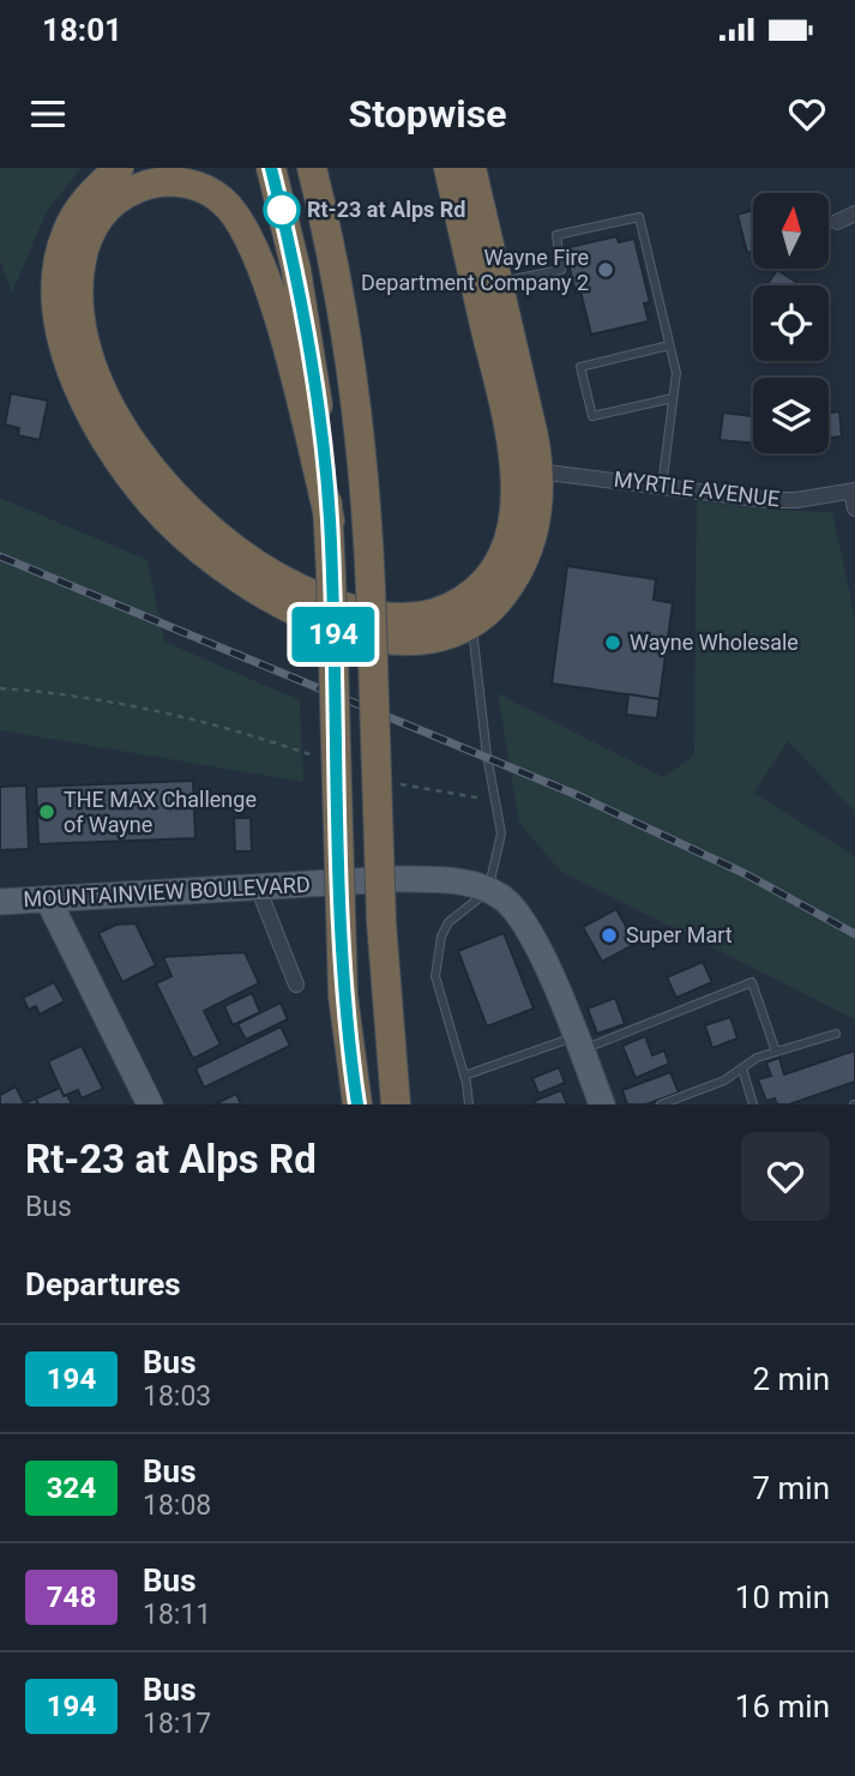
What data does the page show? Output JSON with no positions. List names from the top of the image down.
{
  "streets": {
    "main road": ["MOUNTAINVIEW BOULEVARD"],
    "street": ["MYRTLE AVENUE"]
  },
  "places": [
    "Rt-23 at Alps Rd",
    "Wayne Fire Department Company 2",
    "Wayne Wholesale",
    "THE MAX Challenge of Wayne",
    "Super Mart"
  ],
  "lines": ["bus line 194"],
  "north": "top",
  "page": {
    "status": "18:01",
    "header": "Stopwise",
    "on_map": "194",
    "heading": [
      ["Rt-23 at Alps Rd", "Bus"],
      "Departures"
    ],
    "list": [
      {
        "mark": "194",
        "name": "Bus",
        "note": "18:03",
        "value": "2 min"
      },
      {
        "mark": "324",
        "name": "Bus",
        "note": "18:08",
        "value": "7 min"
      },
      {
        "mark": "748",
        "name": "Bus",
        "note": "18:11",
        "value": "10 min"
      },
      {
        "mark": "194",
        "name": "Bus",
        "note": "18:17",
        "value": "16 min"
      }
    ]
  }
}
